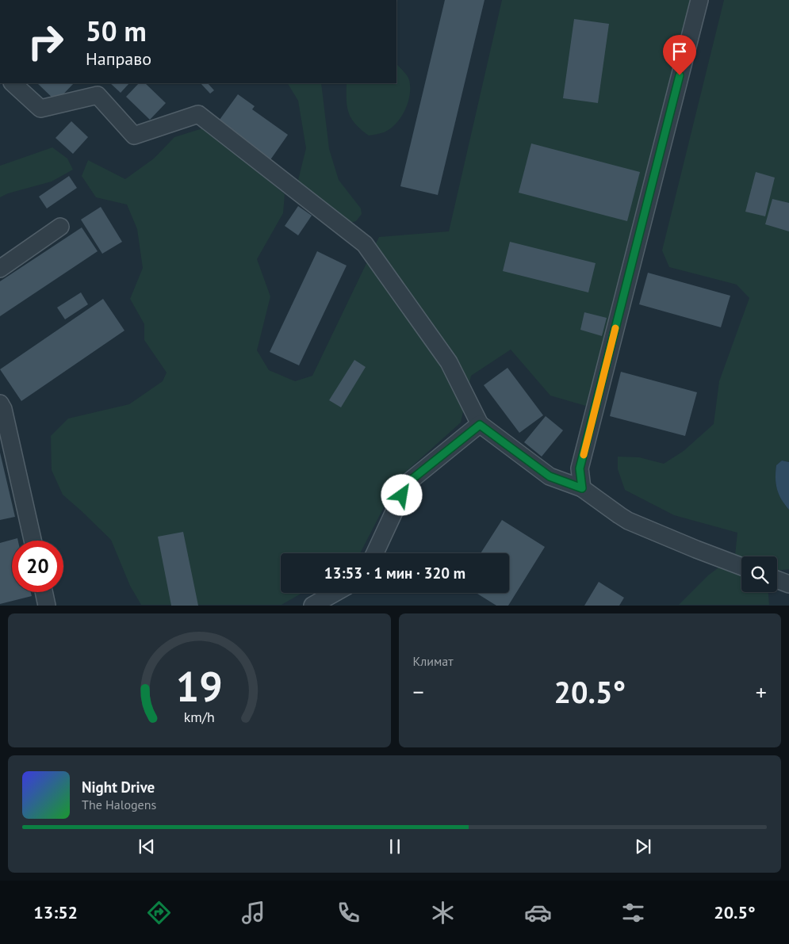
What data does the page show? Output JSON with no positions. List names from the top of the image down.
{
  "page": {
    "turn": ["50 m", "Направо"],
    "limit": "20",
    "trip": "13:53 · 1 мин · 320 m",
    "tile": "Климат",
    "heat": ["−", "20.5°", "+"],
    "song": ["Night Drive", "The Halogens"],
    "tabs": ["13:52", "20.5°"],
    "gauge": ["19", "km/h"]
  }
}
